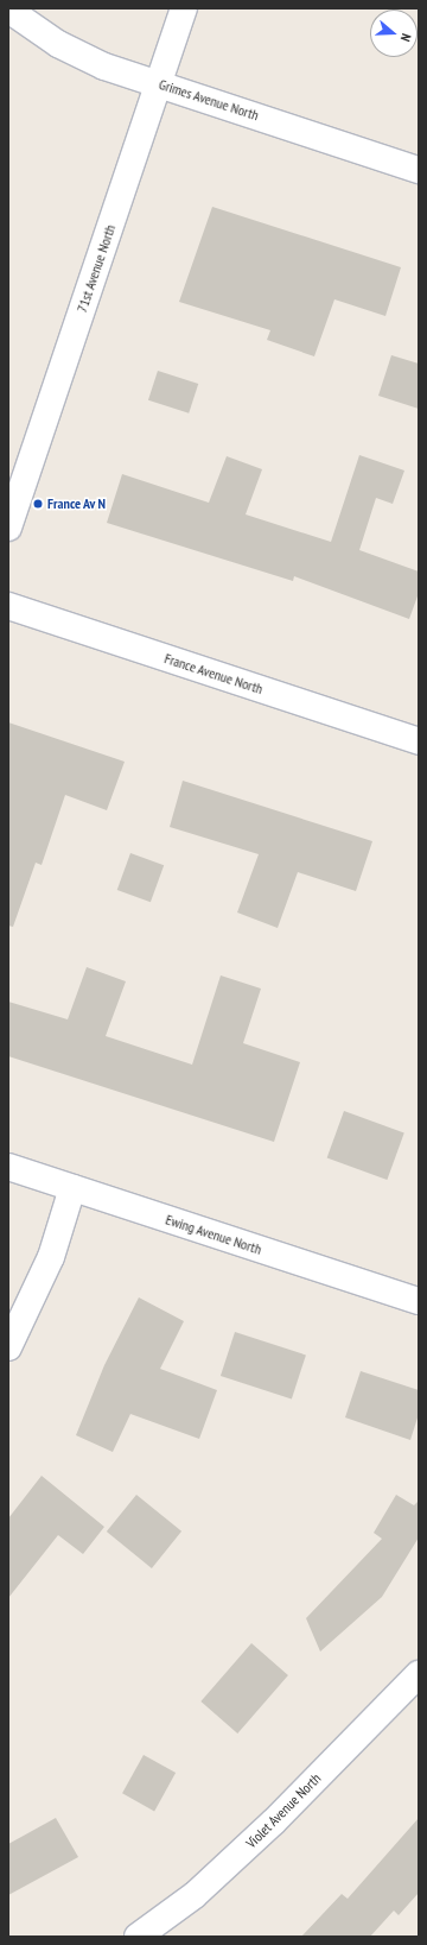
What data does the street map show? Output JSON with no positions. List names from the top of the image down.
{
  "streets": {
    "street": [
      "Grimes Avenue North",
      "71st Avenue North",
      "France Avenue North",
      "Ewing Avenue North",
      "Violet Avenue North"
    ]
  },
  "crossings": [
    ["Grimes Avenue North", "71st Avenue North"]
  ],
  "places": ["France Av N"],
  "north": "right"
}
